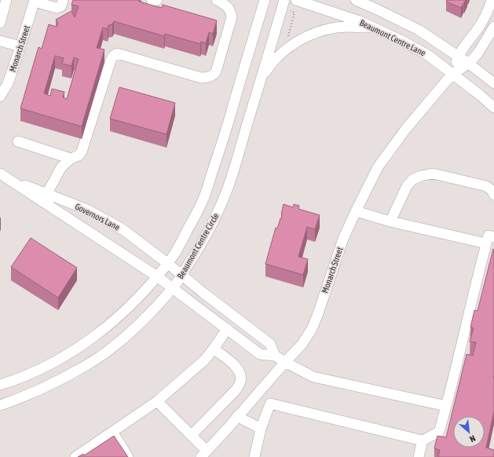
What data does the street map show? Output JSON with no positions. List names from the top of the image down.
{
  "streets": {
    "street": [
      "Beaumont Centre Lane",
      "Monarch Street",
      "Governors Lane",
      "Beaumont Centre Circle"
    ]
  },
  "crossings": [
    ["Beaumont Centre Lane", "Monarch Street"],
    ["Governors Lane", "Beaumont Centre Circle"]
  ],
  "north": "bottom right"
}
